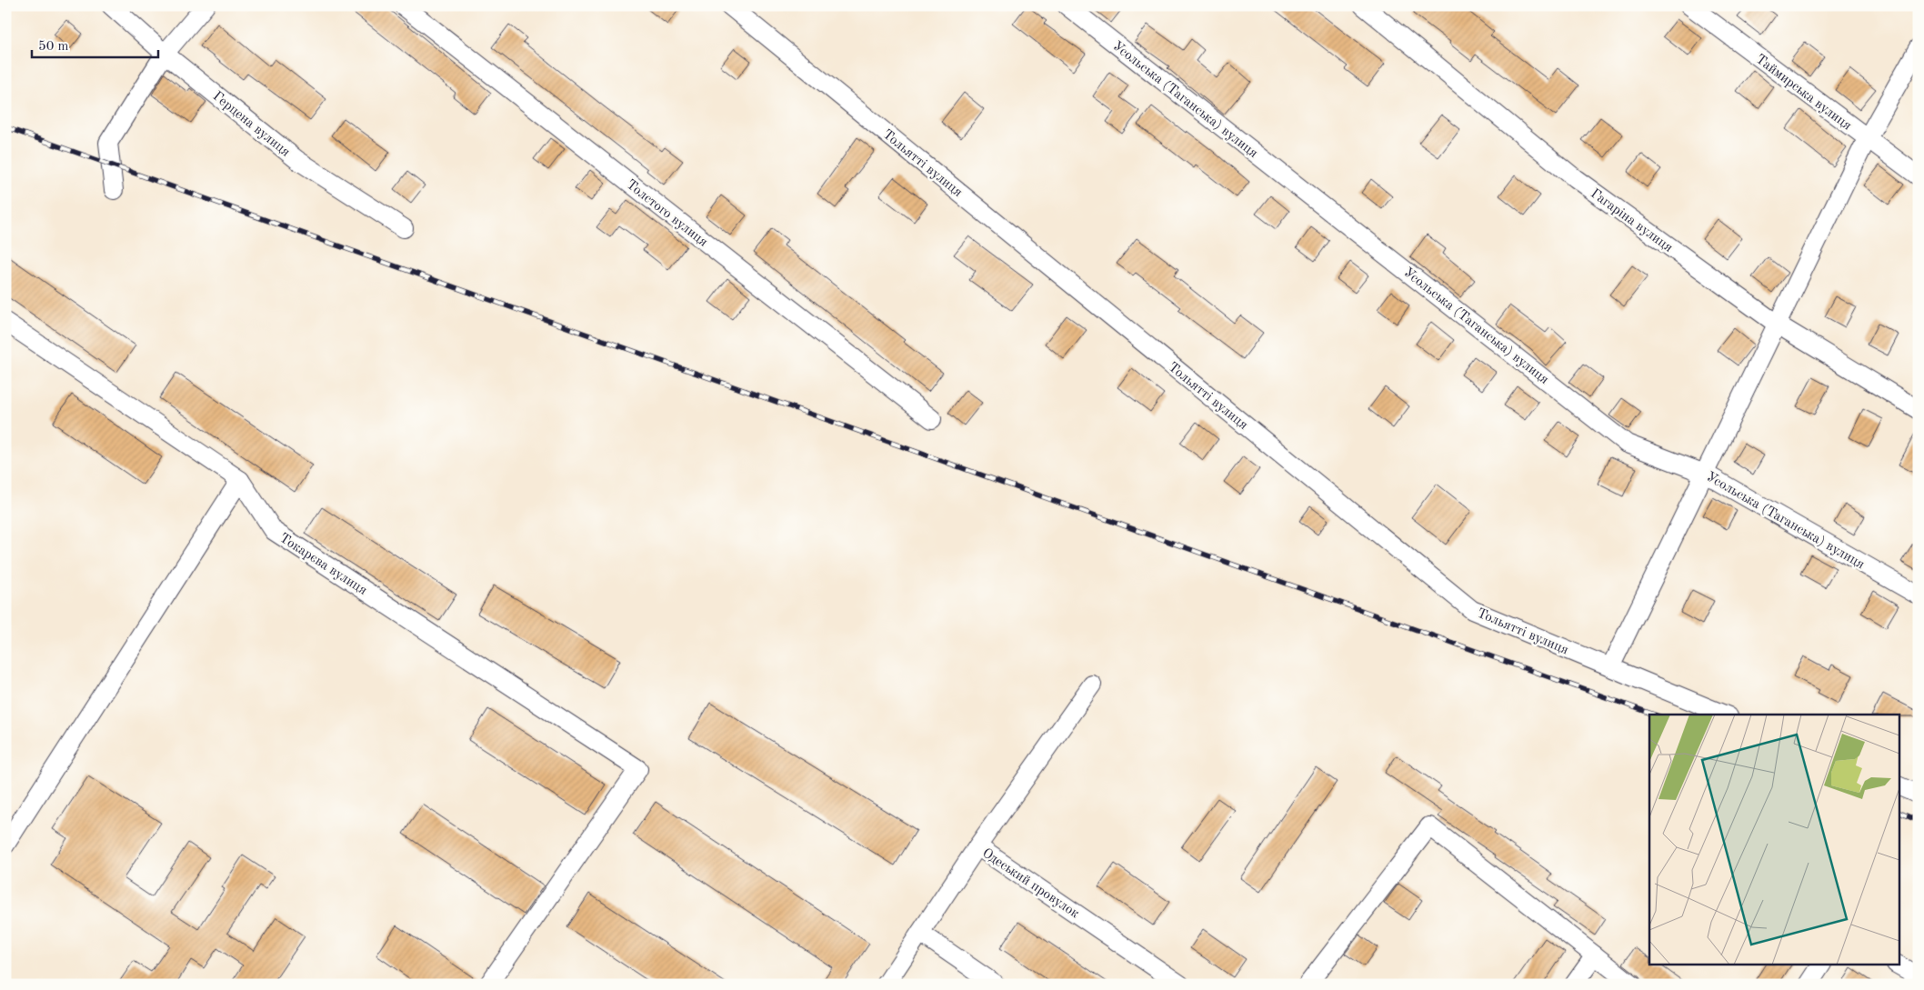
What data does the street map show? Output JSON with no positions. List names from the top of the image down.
{
  "streets": {
    "street": [
      "Таймирська вулиця",
      "Усольська (Таганська) вулиця",
      "Герцена вулиця",
      "Тольятті вулиця",
      "Толстого вулиця",
      "Гагаріна вулиця",
      "Токарєва вулиця",
      "Одеський провулок"
    ]
  },
  "scale_bar": "50 m"
}
